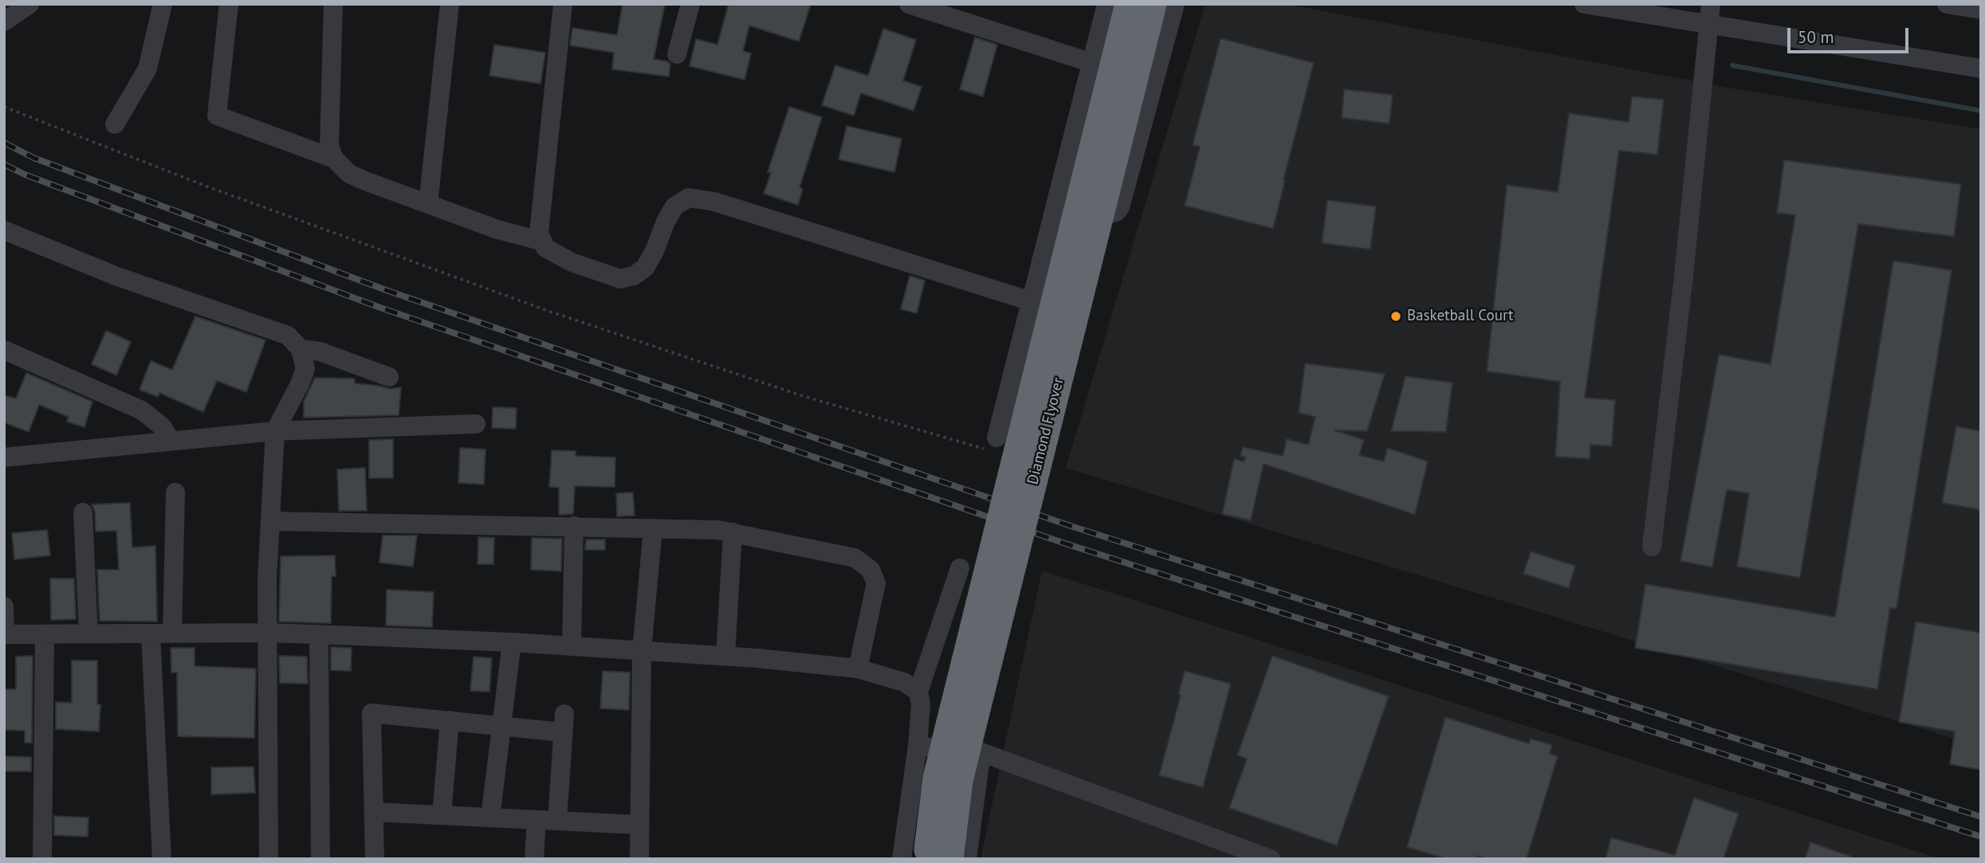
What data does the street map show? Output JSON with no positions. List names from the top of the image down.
{
  "streets": {
    "highway": ["Diamond Flyover"]
  },
  "places": ["Basketball Court"],
  "scale_bar": "50 m"
}
